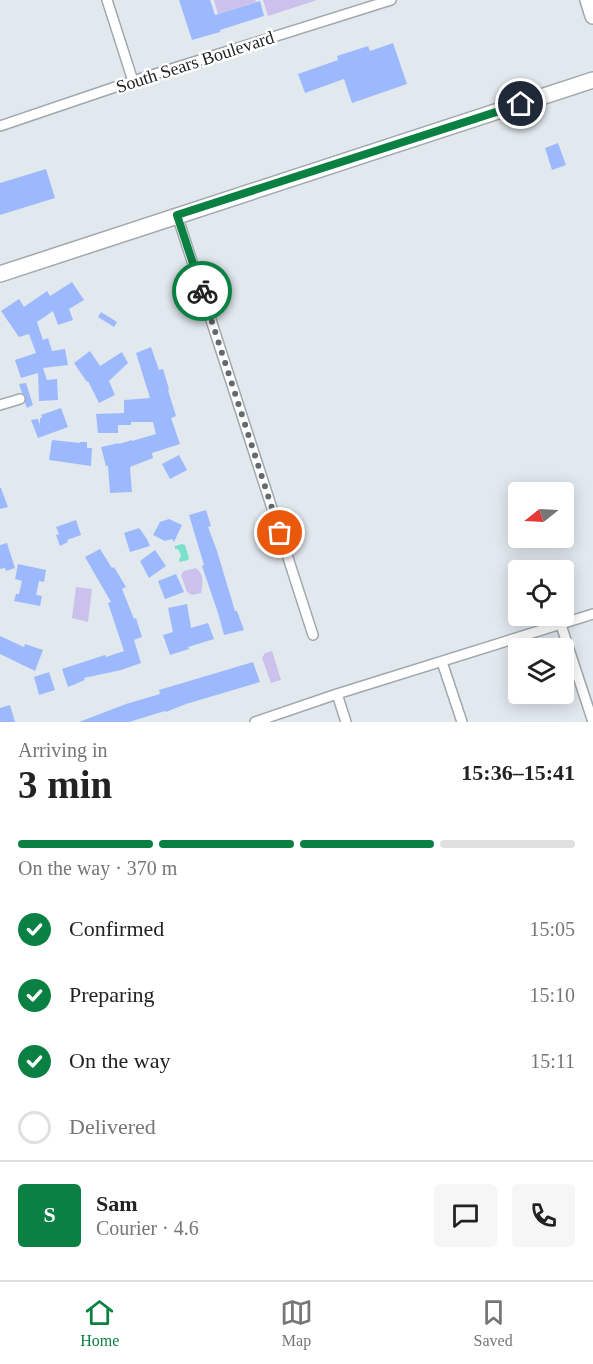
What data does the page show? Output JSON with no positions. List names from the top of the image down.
{
  "streets": {
    "street": ["South Sears Boulevard"]
  },
  "north": "left",
  "page": {
    "heading": ["3 min", "Arriving in", "15:36–15:41"],
    "panel": ["Sam", "Courier · 4.6"],
    "bar": "On the way · 370 m",
    "list": [
      ["Confirmed", "15:05"],
      ["Preparing", "15:10"],
      ["On the way", "15:11"],
      "Delivered"
    ],
    "round": "S",
    "tabs": ["Home", "Map", "Saved"]
  }
}
